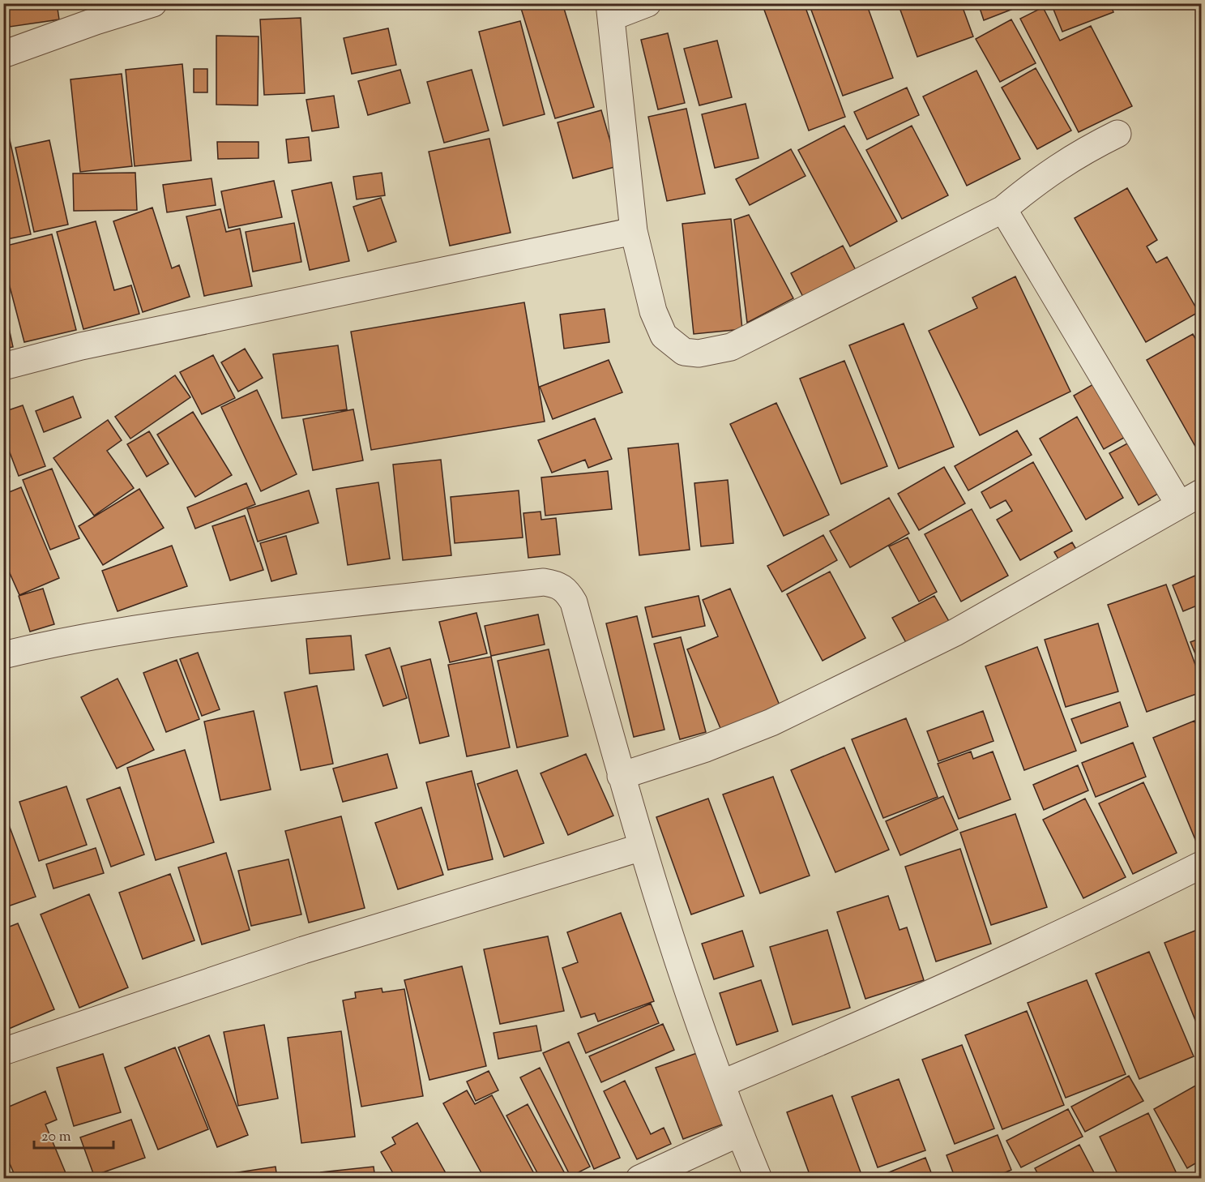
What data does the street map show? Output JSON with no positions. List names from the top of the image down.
{
  "scale_bar": "20 m"
}
